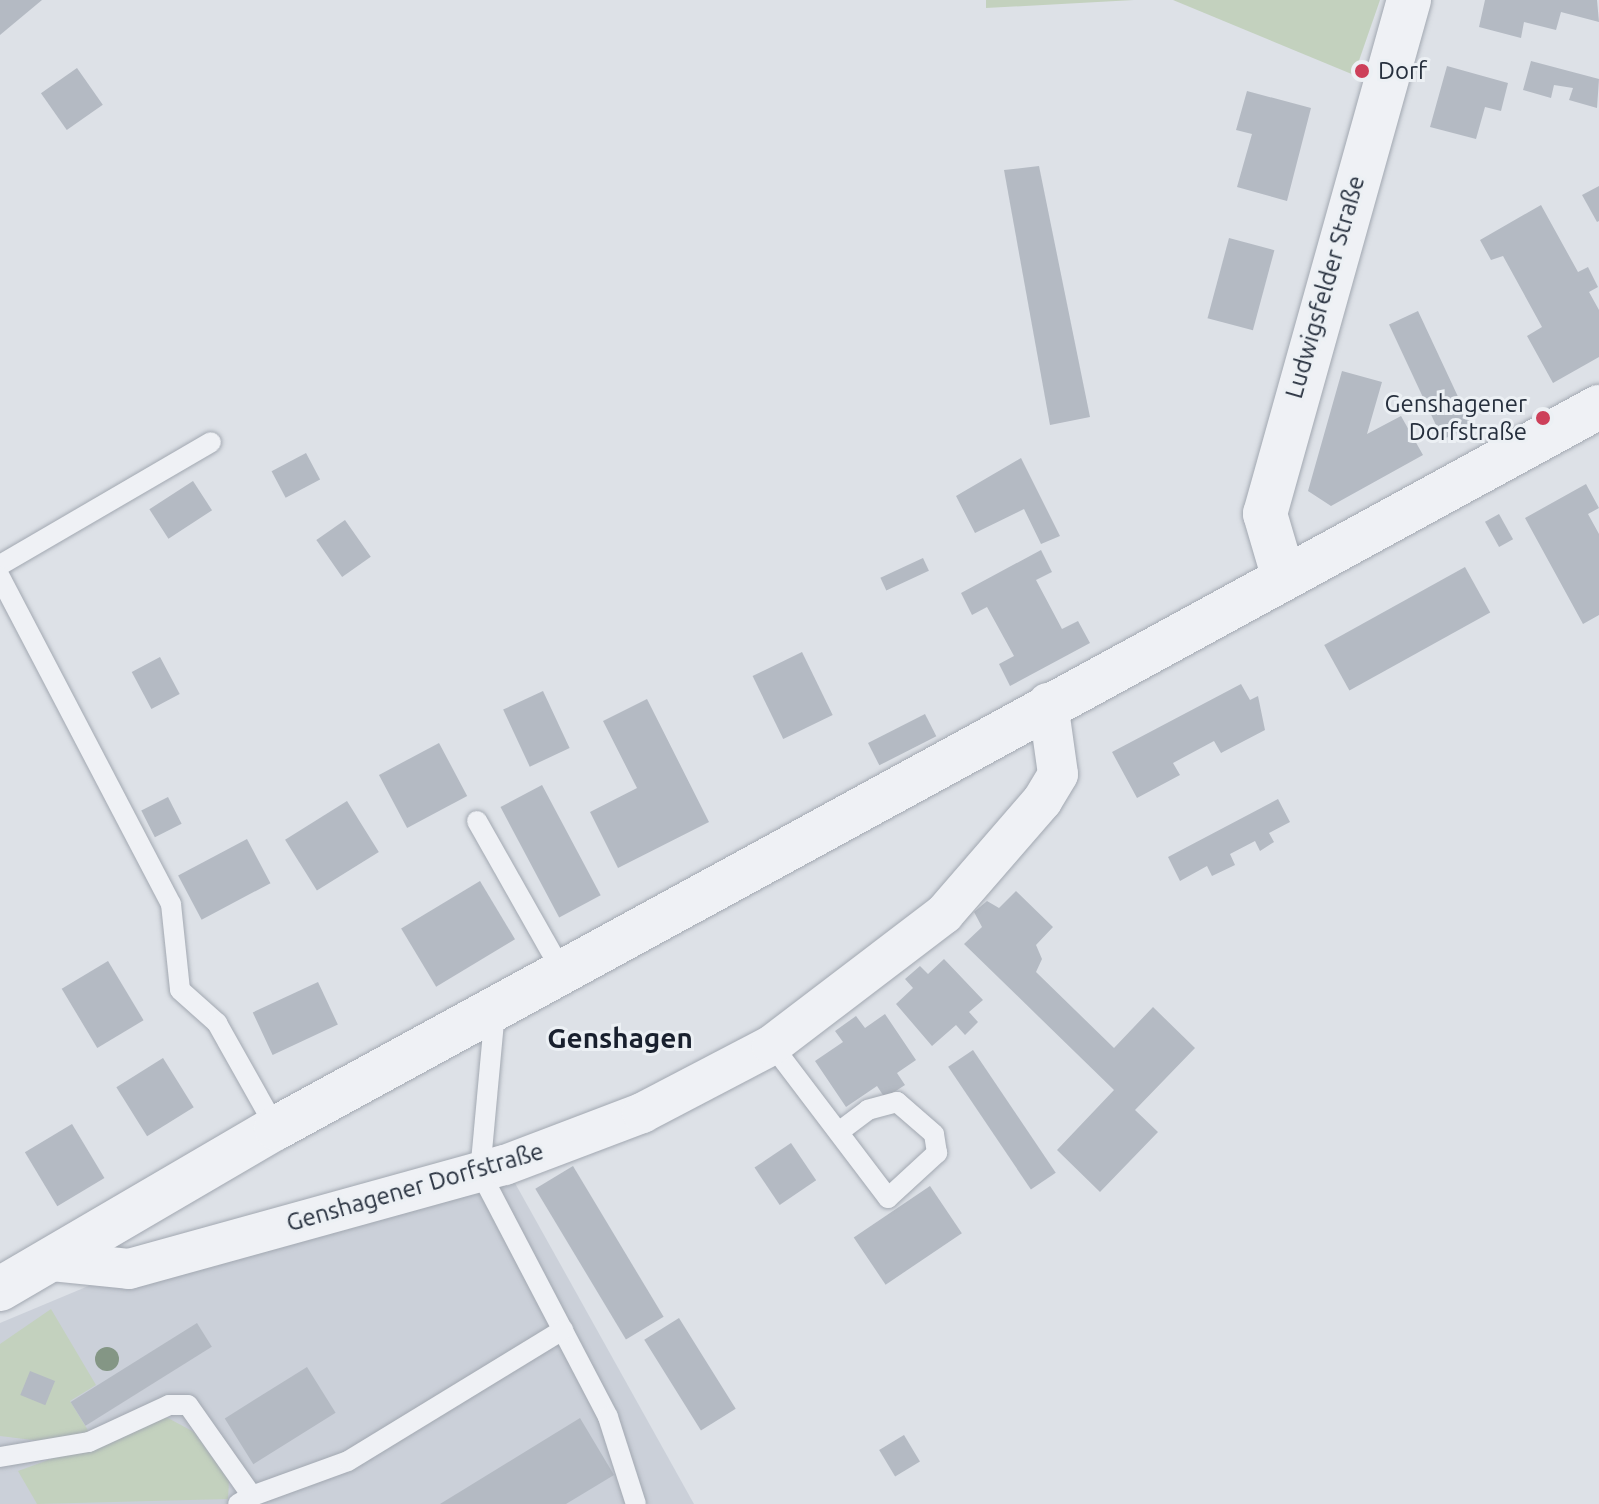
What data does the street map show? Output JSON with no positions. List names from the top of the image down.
{
  "streets": {
    "street": ["Ludwigsfelder Straße", "Genshagener Dorfstraße"]
  },
  "districts": ["Genshagen"],
  "places": ["Dorf", "Genshagener Dorfstraße"]
}
